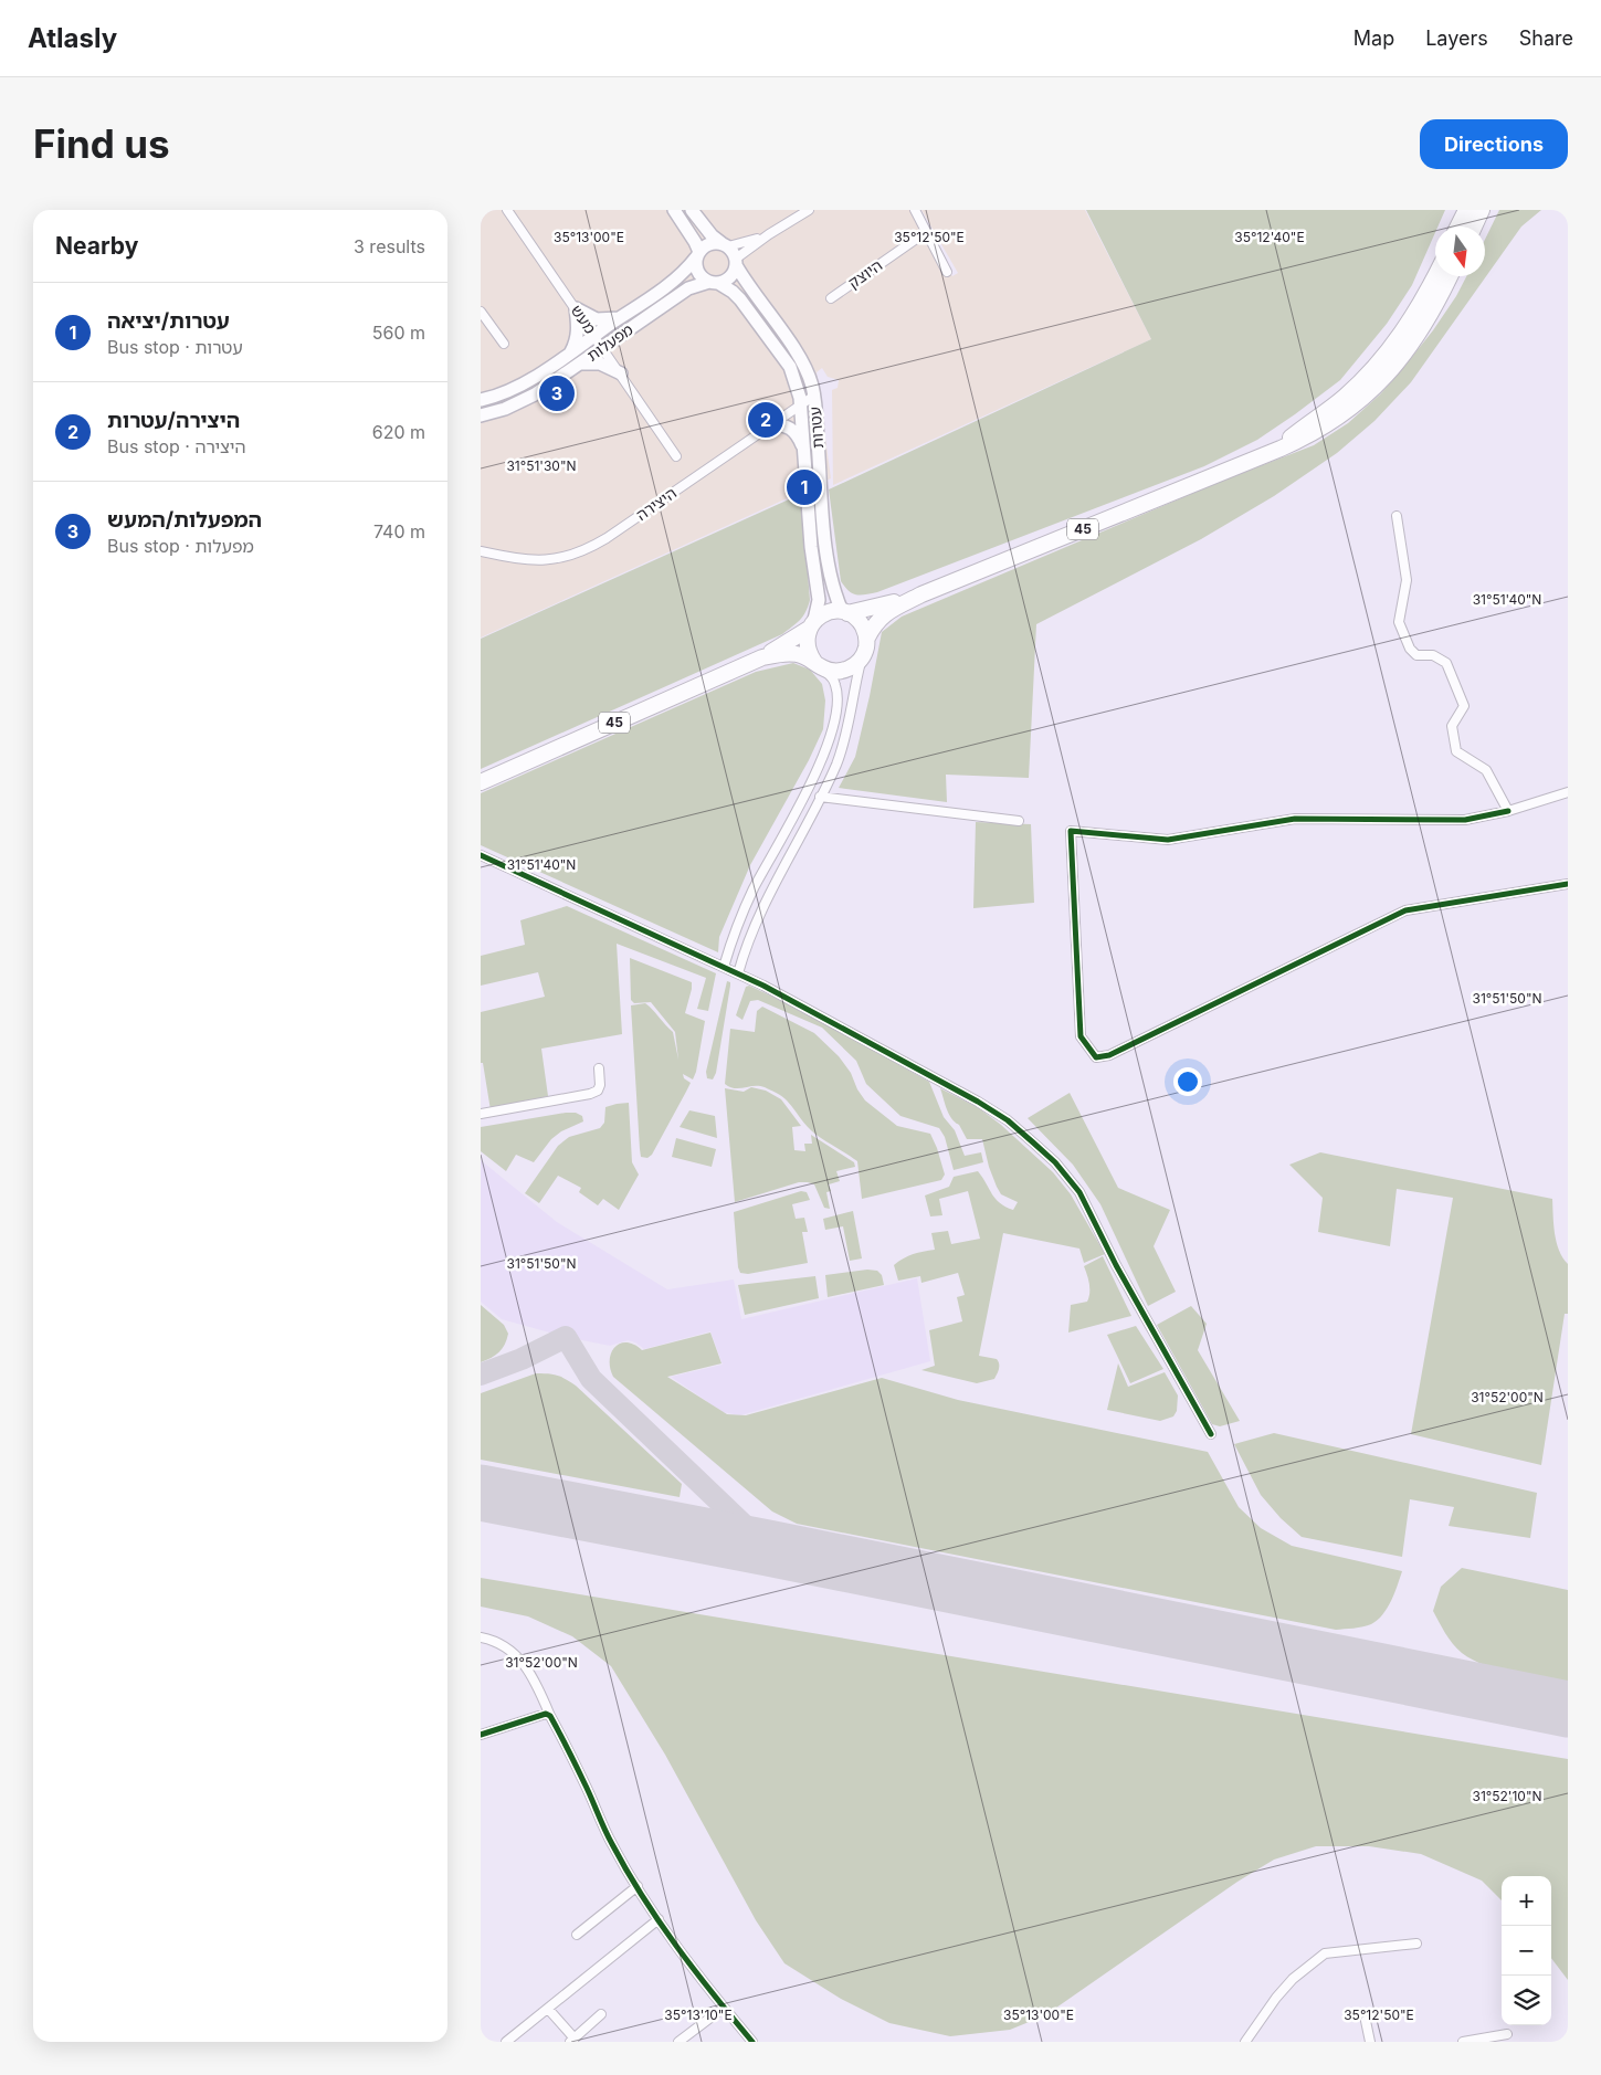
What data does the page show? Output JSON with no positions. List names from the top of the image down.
{
  "streets": {
    "highway": ["45"],
    "street": [
      "היוצק",
      "מעש",
      "מפעלות",
      "עטרות",
      "היצירה"
    ]
  },
  "crossings": [
    ["מעש", "מפעלות"],
    ["מפעלות", "עטרות"],
    ["עטרות", "היצירה"],
    ["עטרות", "45"]
  ],
  "north": "bottom",
  "page": {
    "header": "Atlasly",
    "nav": ["Map", "Layers", "Share"],
    "buttons": "Directions",
    "title": "Find us",
    "heading": ["Nearby", "3 results"],
    "list": [
      {
        "mark": "1",
        "name": "עטרות/יציאה",
        "note": "Bus stop · עטרות",
        "value": "560 m"
      },
      {
        "mark": "2",
        "name": "היצירה/עטרות",
        "note": "Bus stop · היצירה",
        "value": "620 m"
      },
      {
        "mark": "3",
        "name": "המפעלות/המעש",
        "note": "Bus stop · מפעלות",
        "value": "740 m"
      }
    ],
    "pins": ["3", "2", "1"],
    "map_buttons": ["+", "−"]
  },
  "coordinates": [
    "35°12'40\"E",
    "35°13'00\"E",
    "35°12'50\"E",
    "31°51'30\"N",
    "31°51'40\"N",
    "31°51'50\"N",
    "31°52'00\"N",
    "31°52'10\"N",
    "35°13'10\"E"
  ]
}
